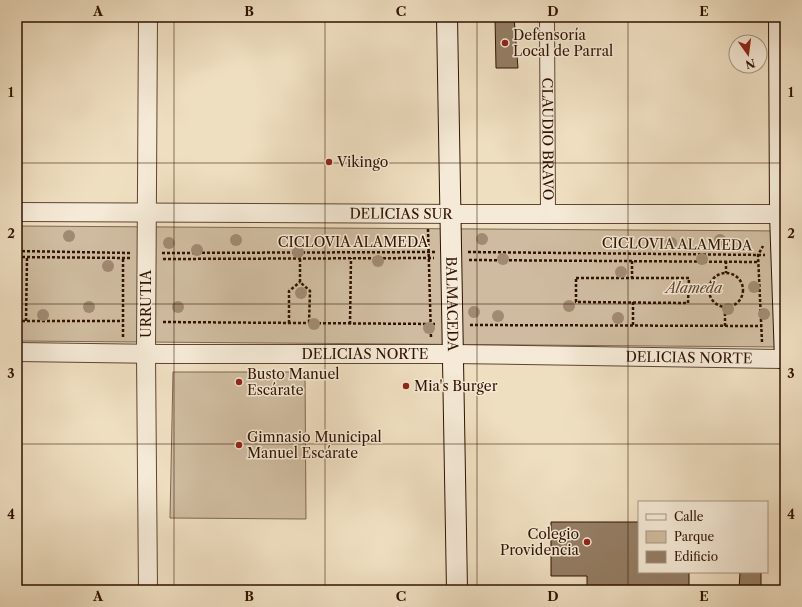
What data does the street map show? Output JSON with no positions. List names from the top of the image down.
{
  "streets": {
    "main road": ["BALMACEDA"],
    "street": [
      "CLAUDIO BRAVO",
      "DELICIAS SUR",
      "URRUTIA",
      "DELICIAS NORTE"
    ],
    "path": ["CICLOVIA ALAMEDA"]
  },
  "crossings": [
    ["CLAUDIO BRAVO", "DELICIAS SUR"],
    ["DELICIAS SUR", "BALMACEDA"],
    ["DELICIAS SUR", "URRUTIA"],
    ["CICLOVIA ALAMEDA", "BALMACEDA"],
    ["CICLOVIA ALAMEDA", "URRUTIA"],
    ["BALMACEDA", "DELICIAS NORTE"],
    ["URRUTIA", "DELICIAS NORTE"]
  ],
  "parks": ["Alameda"],
  "places": [
    "Defensoría Local de Parral",
    "Vikingo",
    "Busto Manuel Escárate",
    "Mia's Burger",
    "Gimnasio Municipal Manuel Escárate",
    "Colegio Providencia"
  ],
  "legend": ["Calle", "Parque", "Edificio"],
  "north": "bottom",
  "grid": {
    "columns": [
      "A",
      "B",
      "C",
      "D",
      "E"
    ],
    "rows": [
      "1",
      "2",
      "3",
      "4"
    ]
  }
}
